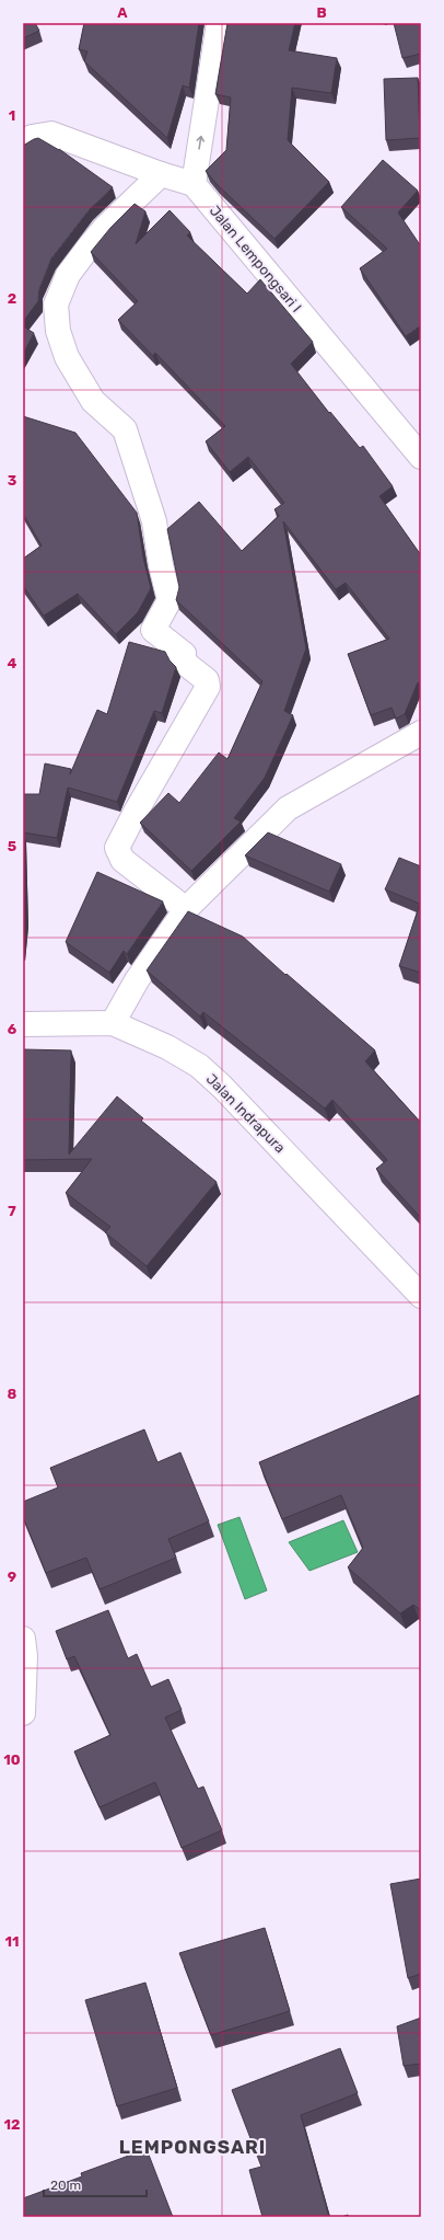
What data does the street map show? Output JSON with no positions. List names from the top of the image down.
{
  "streets": {
    "street": ["Jalan Lempongsari I", "Jalan Indrapura"]
  },
  "districts": ["LEMPONGSARI"],
  "scale_bar": "20 m",
  "grid": {
    "columns": ["A", "B"],
    "rows": [
      "1",
      "2",
      "3",
      "4",
      "5",
      "6",
      "7",
      "8",
      "9",
      "10",
      "11",
      "12"
    ]
  }
}
